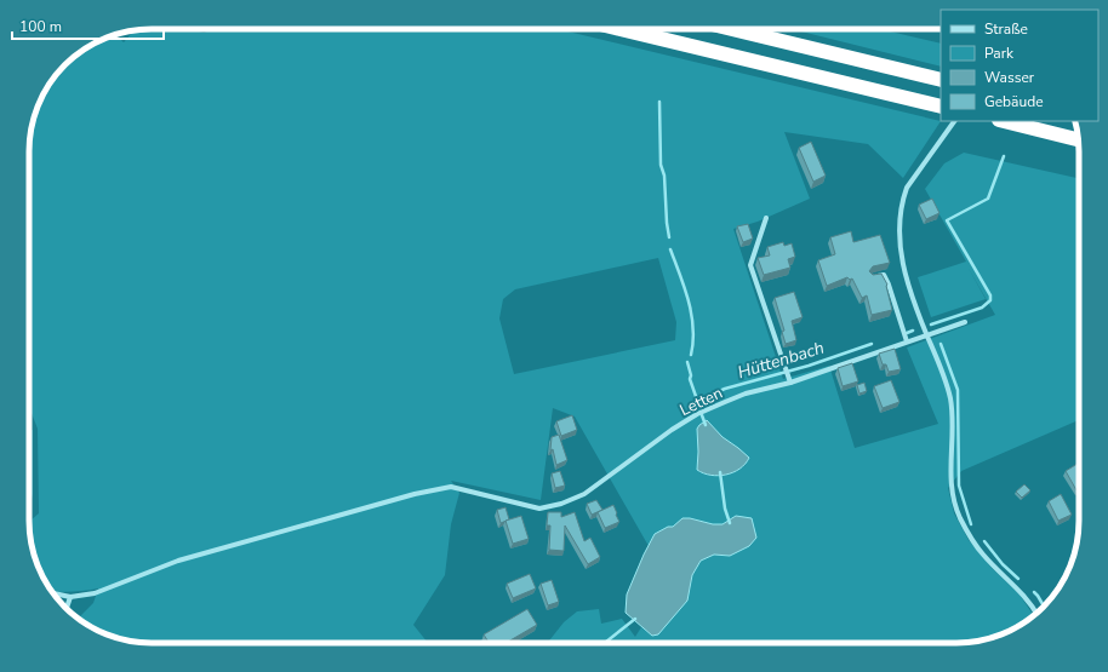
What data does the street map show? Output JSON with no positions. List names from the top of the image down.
{
  "streets": {
    "street": ["Letten"]
  },
  "water": ["Hüttenbach"],
  "legend": [
    "Straße",
    "Park",
    "Wasser",
    "Gebäude"
  ],
  "scale_bar": "100 m"
}
